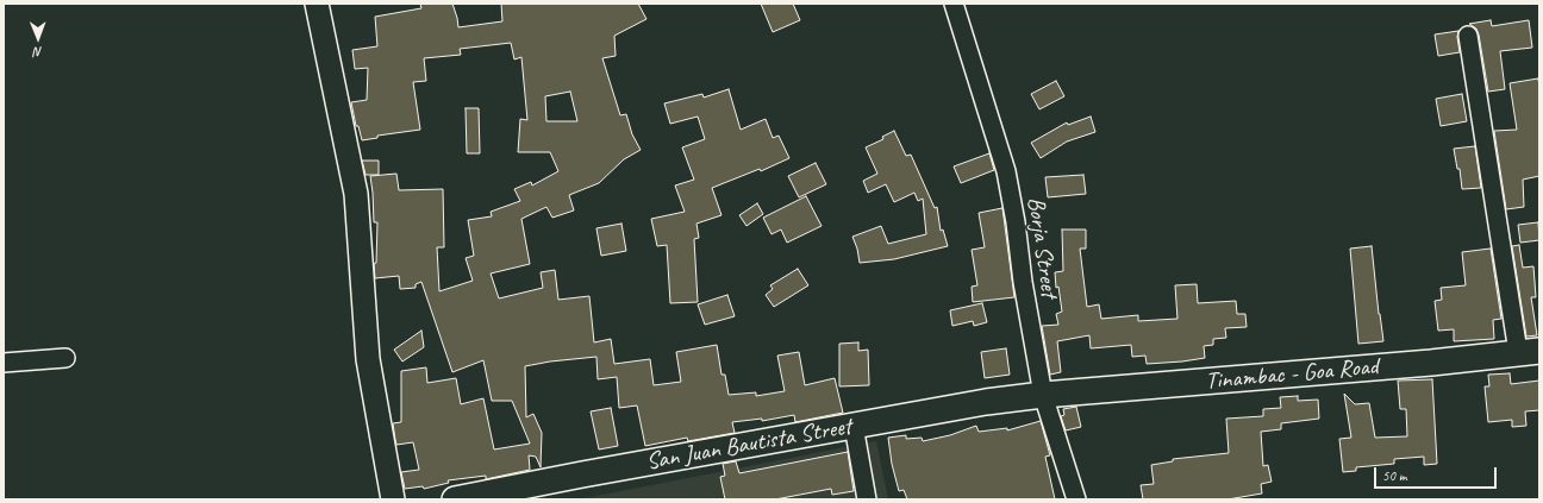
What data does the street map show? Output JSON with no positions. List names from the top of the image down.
{
  "streets": {
    "main road": ["Tinambac - Goa Road", "San Juan Bautista Street"],
    "street": ["Borja Street"]
  },
  "crossings": [
    ["Borja Street", "Tinambac - Goa Road"],
    ["Borja Street", "San Juan Bautista Street"],
    ["Tinambac - Goa Road", "San Juan Bautista Street"]
  ],
  "scale_bar": "50 m",
  "north": "bottom"
}
